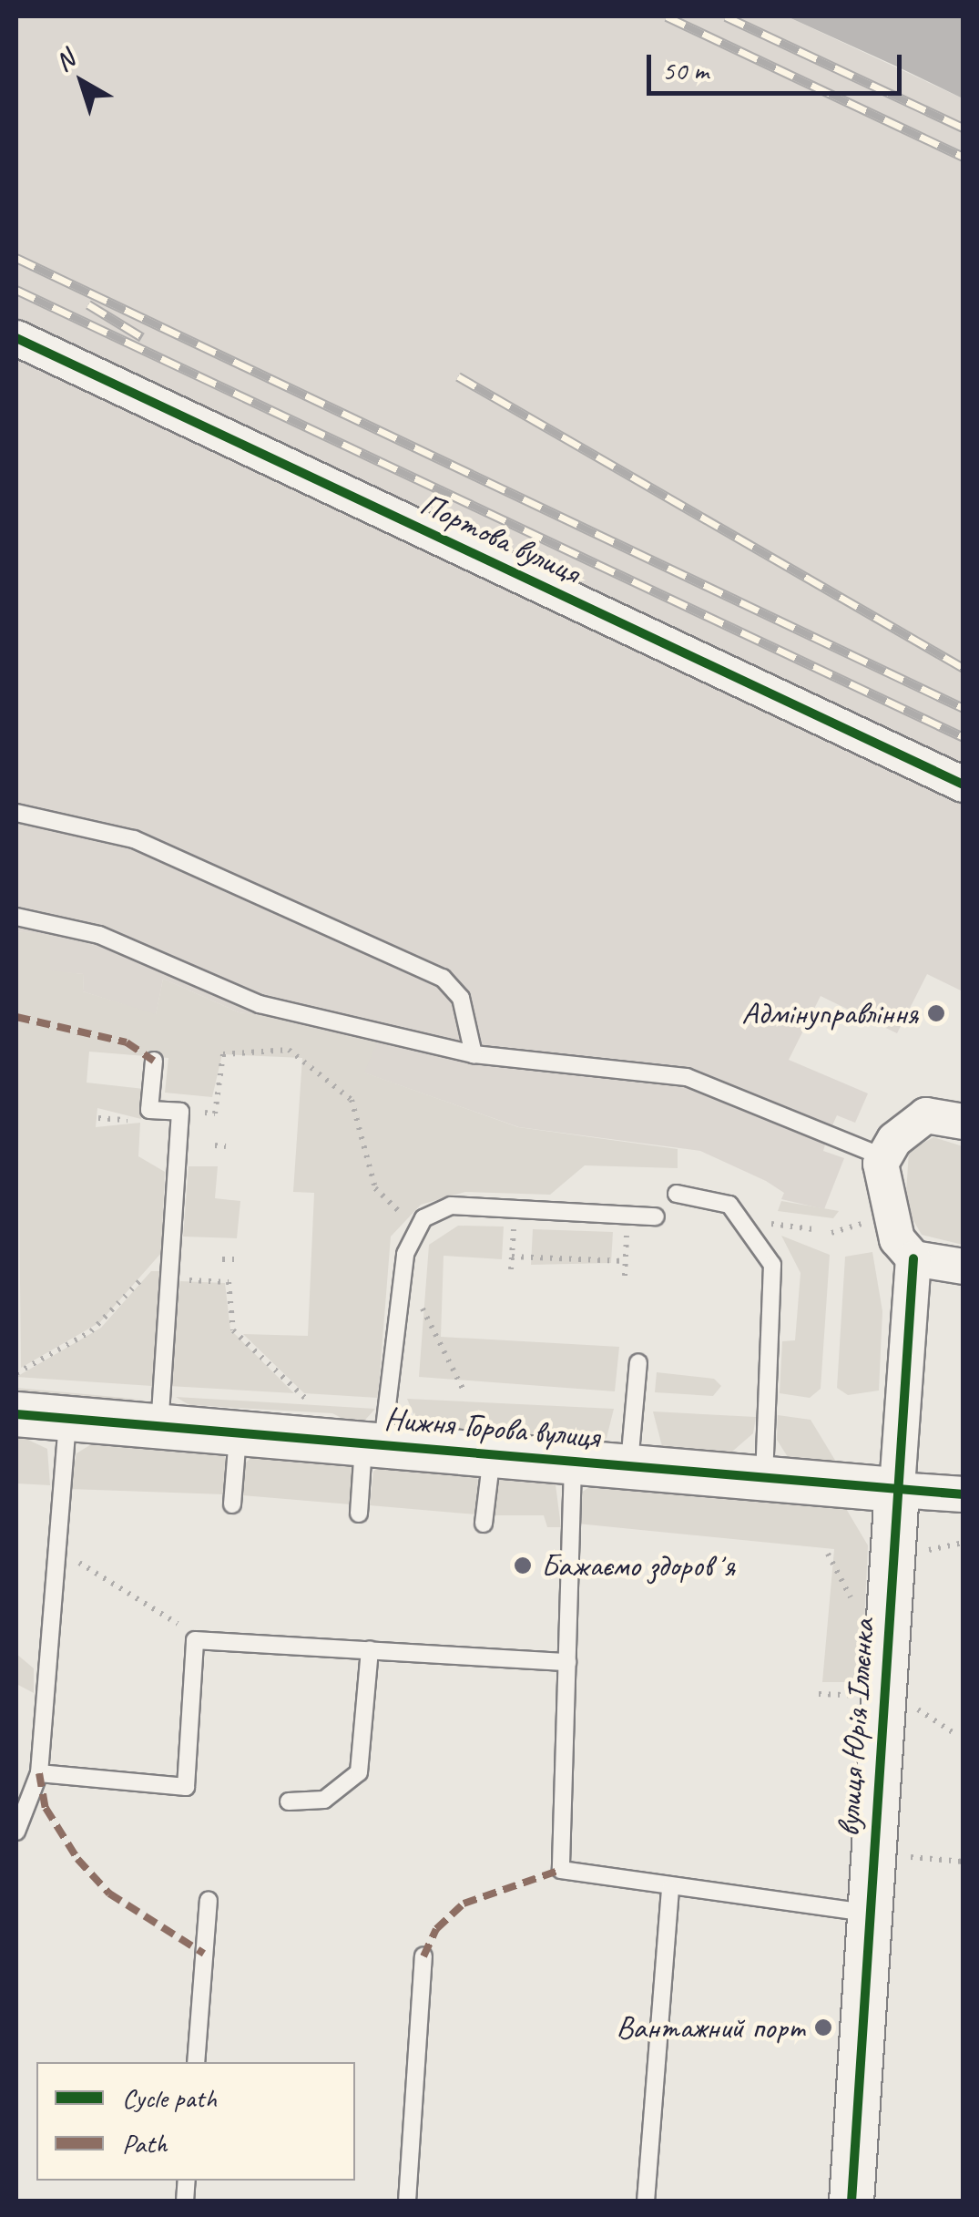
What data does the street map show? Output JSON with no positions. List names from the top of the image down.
{
  "streets": {
    "street": ["Портова вулиця", "Нижня Горова вулиця", "вулиця Юрія Іллєнка"]
  },
  "crossings": [
    ["Нижня Горова вулиця", "вулиця Юрія Іллєнка"]
  ],
  "places": ["Адмінуправління", "Бажаємо здоровʼя", "Вантажний порт"],
  "legend": ["Cycle path", "Path"],
  "scale_bar": "50 m",
  "north": "top left"
}
